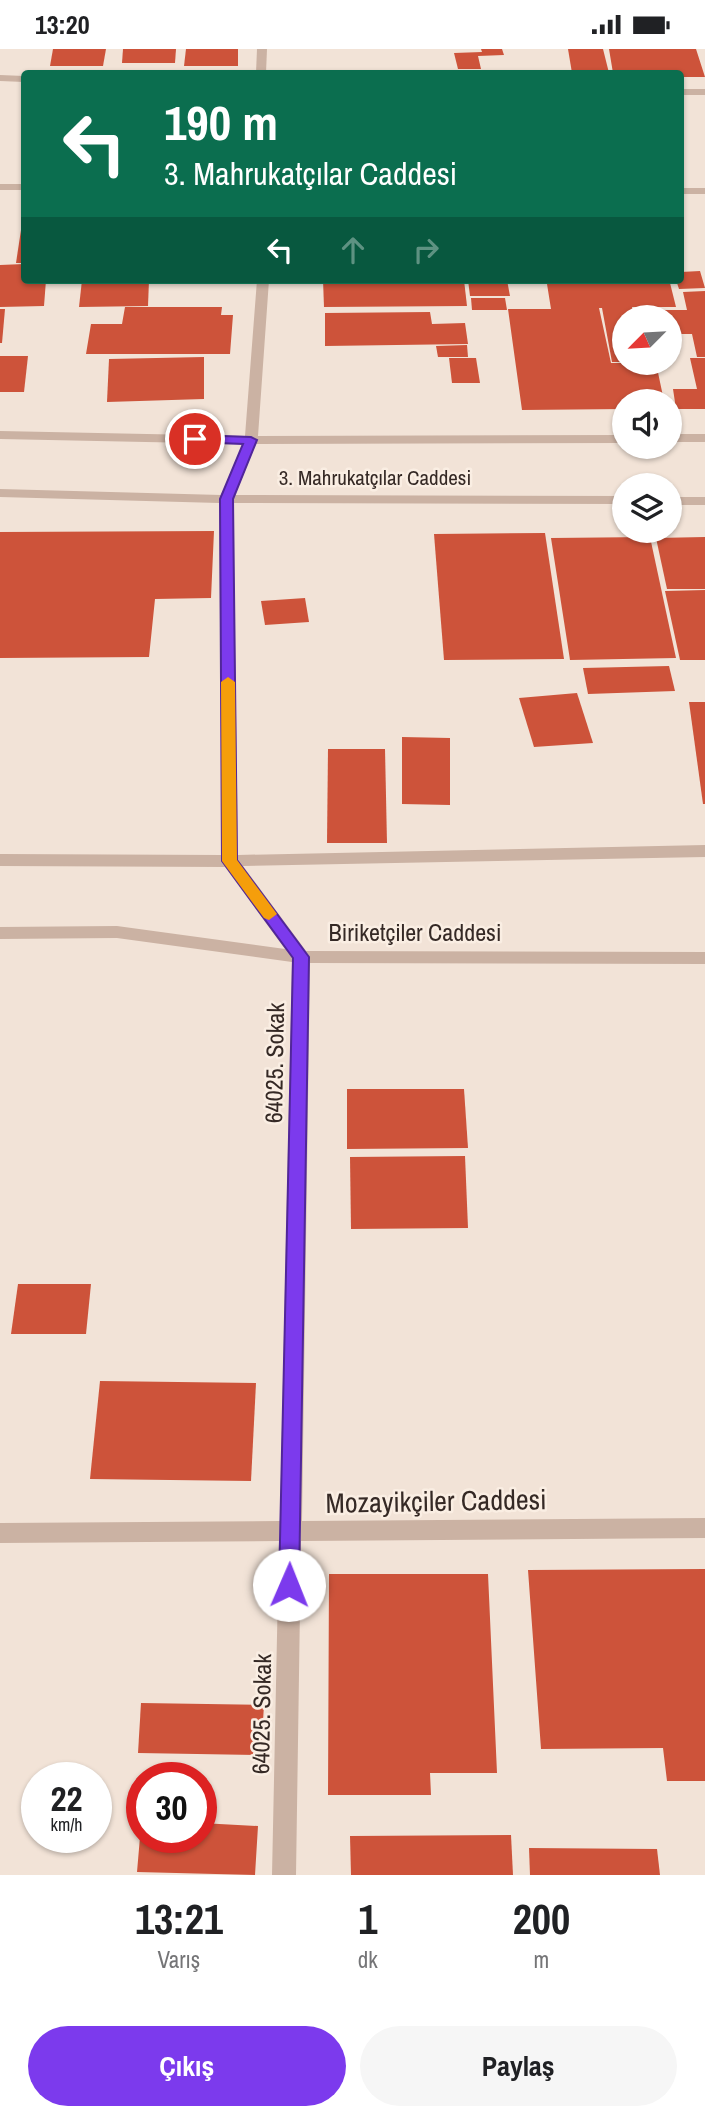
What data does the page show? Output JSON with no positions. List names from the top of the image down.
{
  "streets": {
    "street": [
      "3. Mahrukatçılar Caddesi",
      "Biriketçiler Caddesi",
      "64025. Sokak",
      "Mozayikçiler Caddesi"
    ]
  },
  "crossings": [
    ["Biriketçiler Caddesi", "64025. Sokak"],
    ["64025. Sokak", "Mozayikçiler Caddesi"]
  ],
  "north": "bottom left",
  "page": {
    "status": "13:20",
    "turn": ["190 m", "3. Mahrukatçılar Caddesi"],
    "speed": "22 km/h",
    "limit": "30",
    "eta": [
      "13:21",
      "Varış",
      "1",
      "dk",
      "200",
      "m"
    ],
    "buttons": ["Çıkış", "Paylaş"]
  }
}
